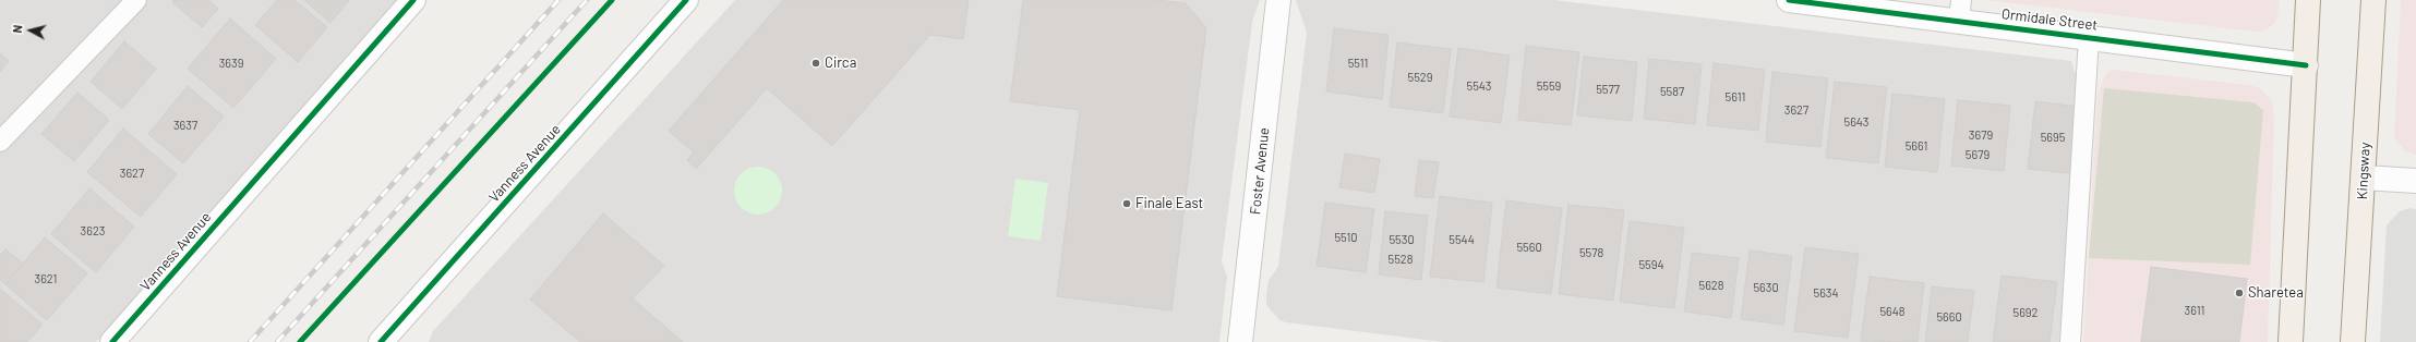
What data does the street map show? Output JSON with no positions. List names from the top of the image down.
{
  "streets": {
    "main road": ["Kingsway"],
    "street": ["Ormidale Street", "Vanness Avenue", "Foster Avenue"]
  },
  "places": ["Circa", "Finale East", "Sharetea"],
  "house_numbers": [
    "3639",
    "5511",
    "5529",
    "5543",
    "5559",
    "5577",
    "5587",
    "5611",
    "3627",
    "5643",
    "3637",
    "3679",
    "5695",
    "5661",
    "5679",
    "3627",
    "3623",
    "5510",
    "5530",
    "5544",
    "5560",
    "5578",
    "5528",
    "5594",
    "3621",
    "5628",
    "5630",
    "5634",
    "3611",
    "5648",
    "5692",
    "5660"
  ],
  "north": "left"
}
